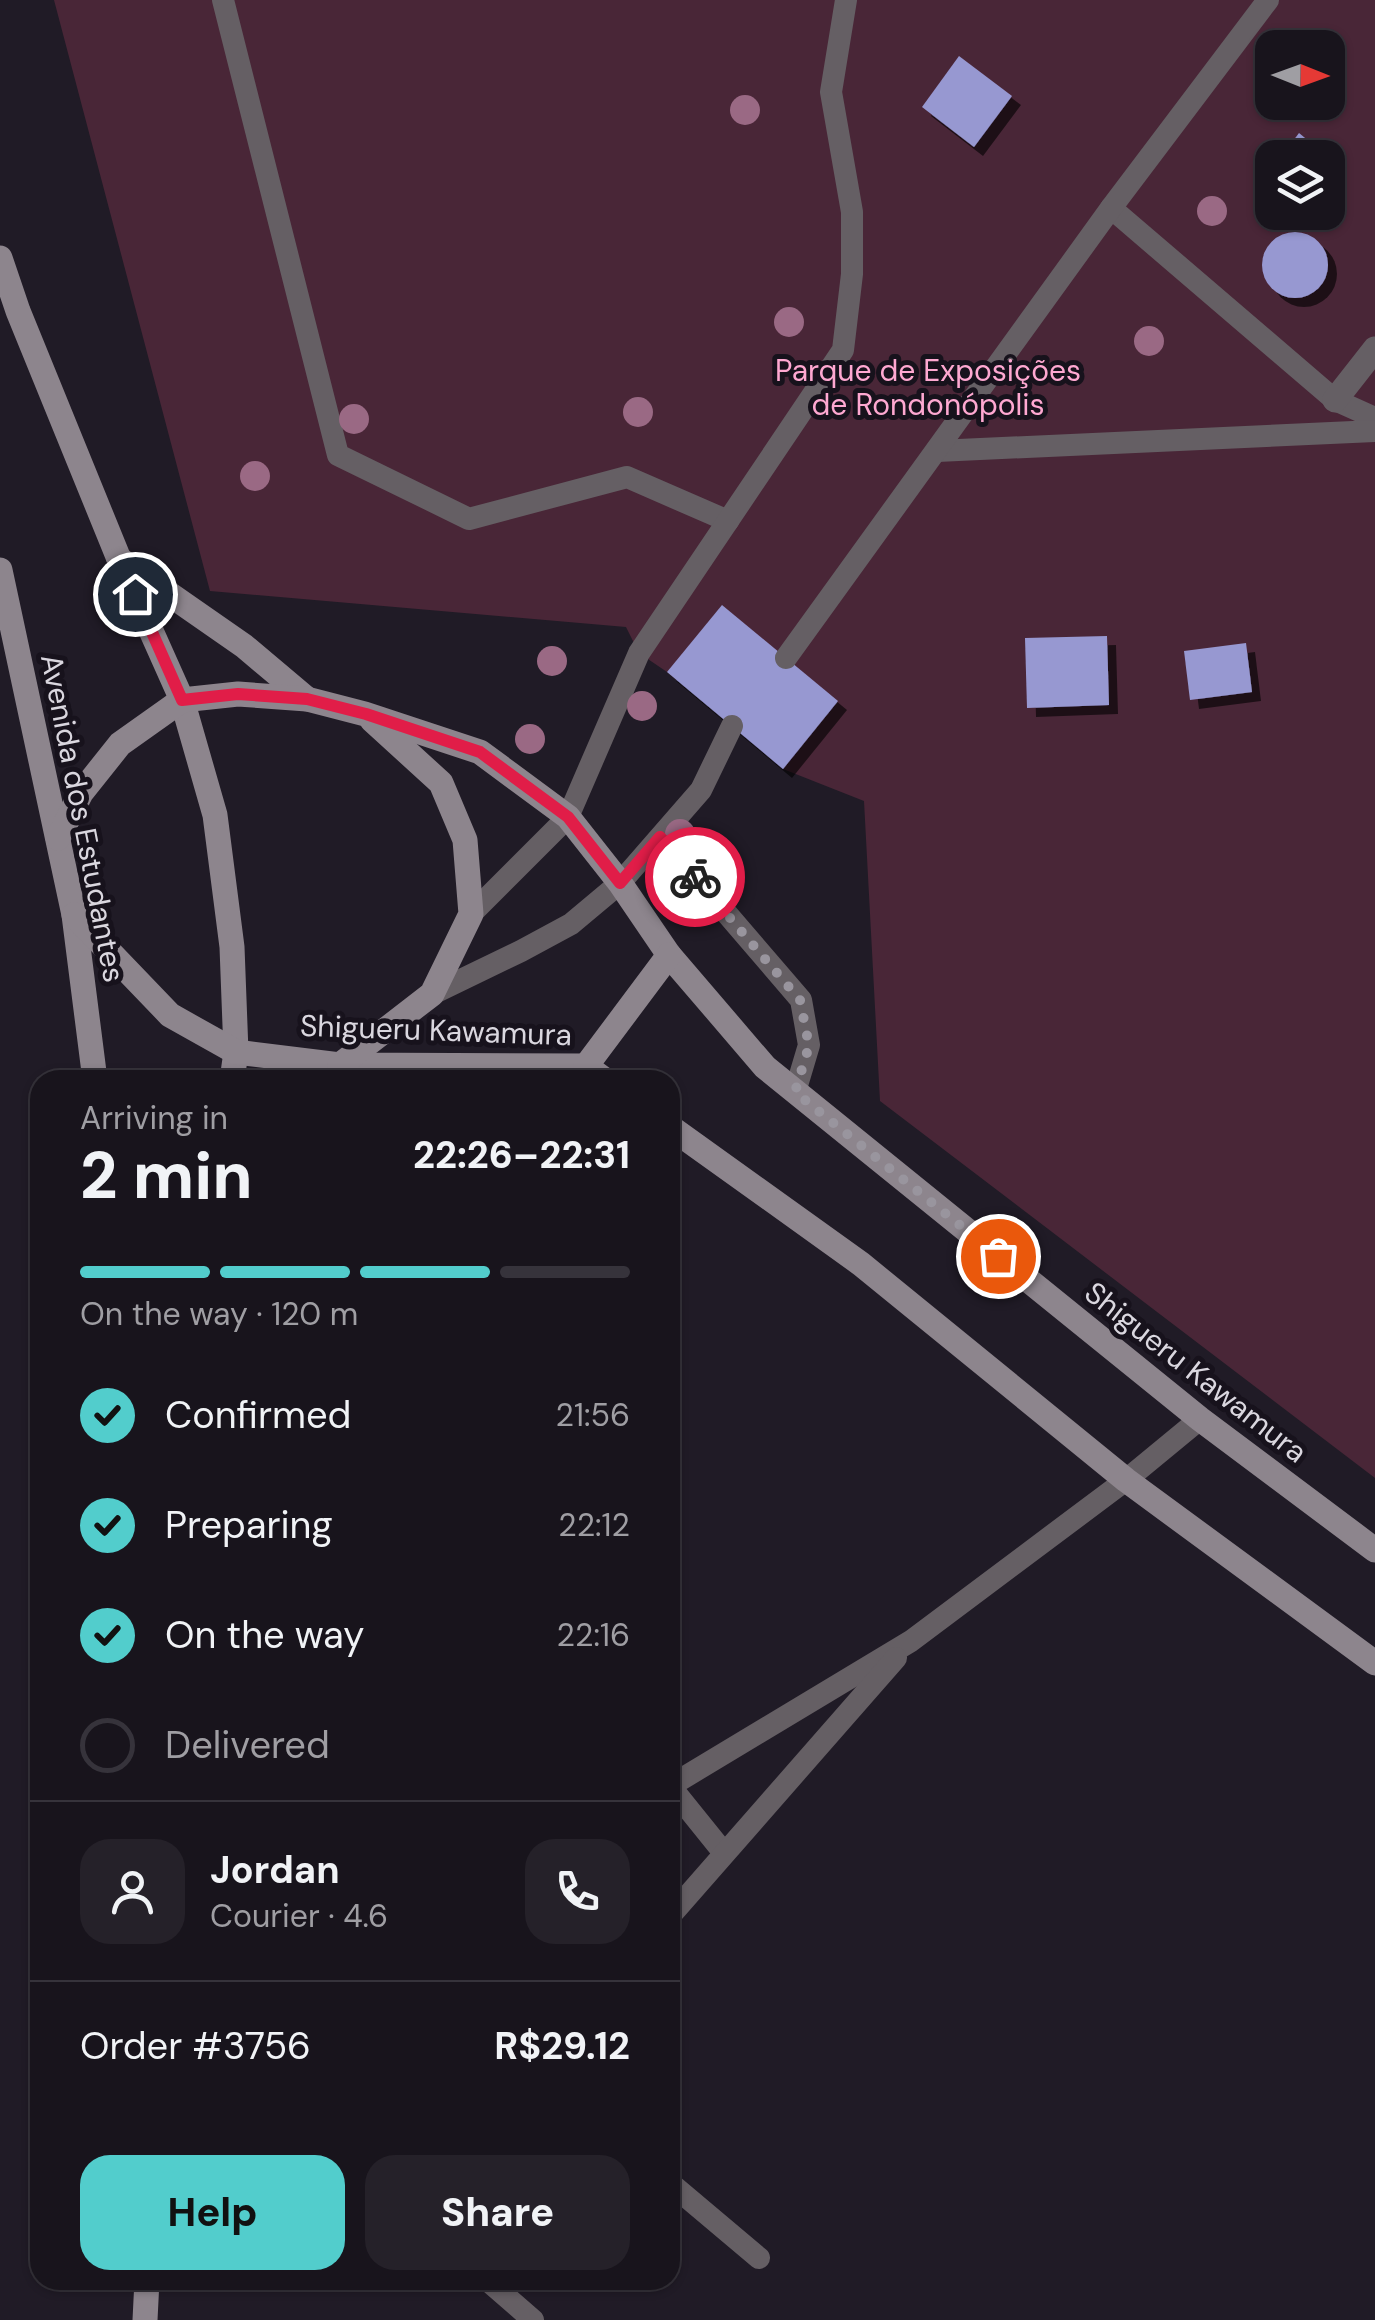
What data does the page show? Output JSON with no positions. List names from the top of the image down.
{
  "streets": {
    "main road": ["Avenida dos Estudantes", "Shigueru Kawamura"]
  },
  "crossings": [
    ["Avenida dos Estudantes", "Shigueru Kawamura"]
  ],
  "parks": ["Parque de Exposições de Rondonópolis"],
  "north": "right",
  "page": {
    "heading": ["2 min", "Arriving in", "22:26–22:31"],
    "panel": [
      "Jordan",
      "Courier · 4.6",
      "Order #3756",
      "R$29.12"
    ],
    "bar": "On the way · 120 m",
    "list": [
      ["Confirmed", "21:56"],
      ["Preparing", "22:12"],
      ["On the way", "22:16"],
      "Delivered"
    ],
    "buttons": ["Help", "Share"]
  }
}
